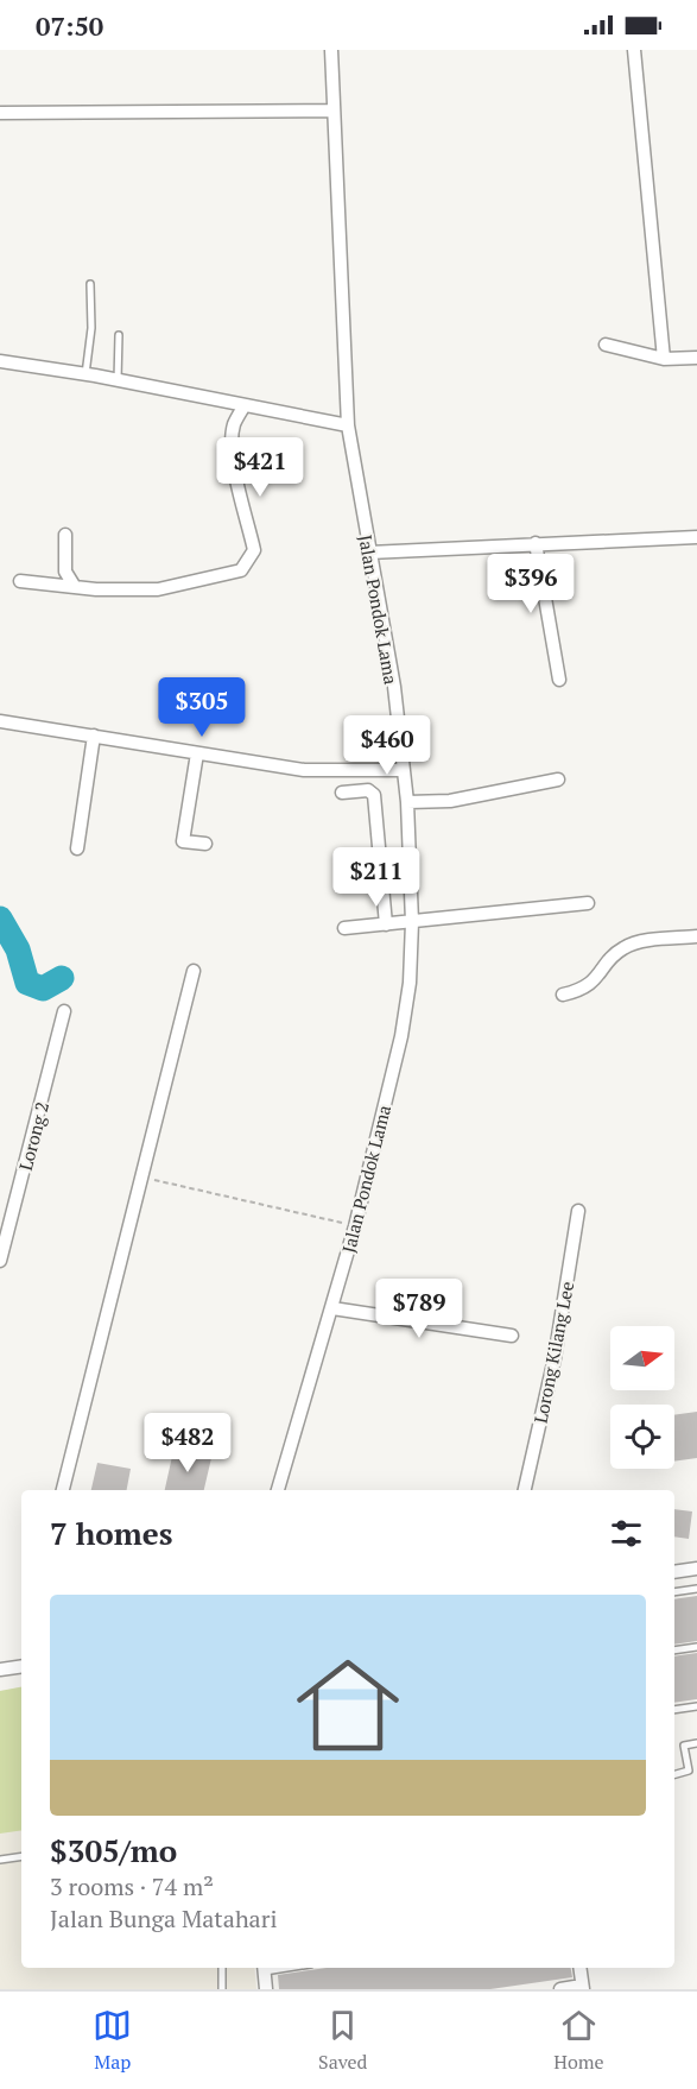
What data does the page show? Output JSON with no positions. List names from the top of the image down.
{
  "streets": {
    "street": ["Jalan Pondok Lama", "Lorong 2", "Lorong Kilang Lee"]
  },
  "north": "right",
  "page": {
    "status": "07:50",
    "price": [
      "$421",
      "$396",
      "$305",
      "$460",
      "$211",
      "$789",
      "$482"
    ],
    "heading": "7 homes",
    "list": [
      {
        "name": "$305/mo",
        "note": "3 rooms · 74 m² · Jalan Bunga Matahari"
      }
    ],
    "tabs": ["Map", "Saved", "Home"]
  }
}
